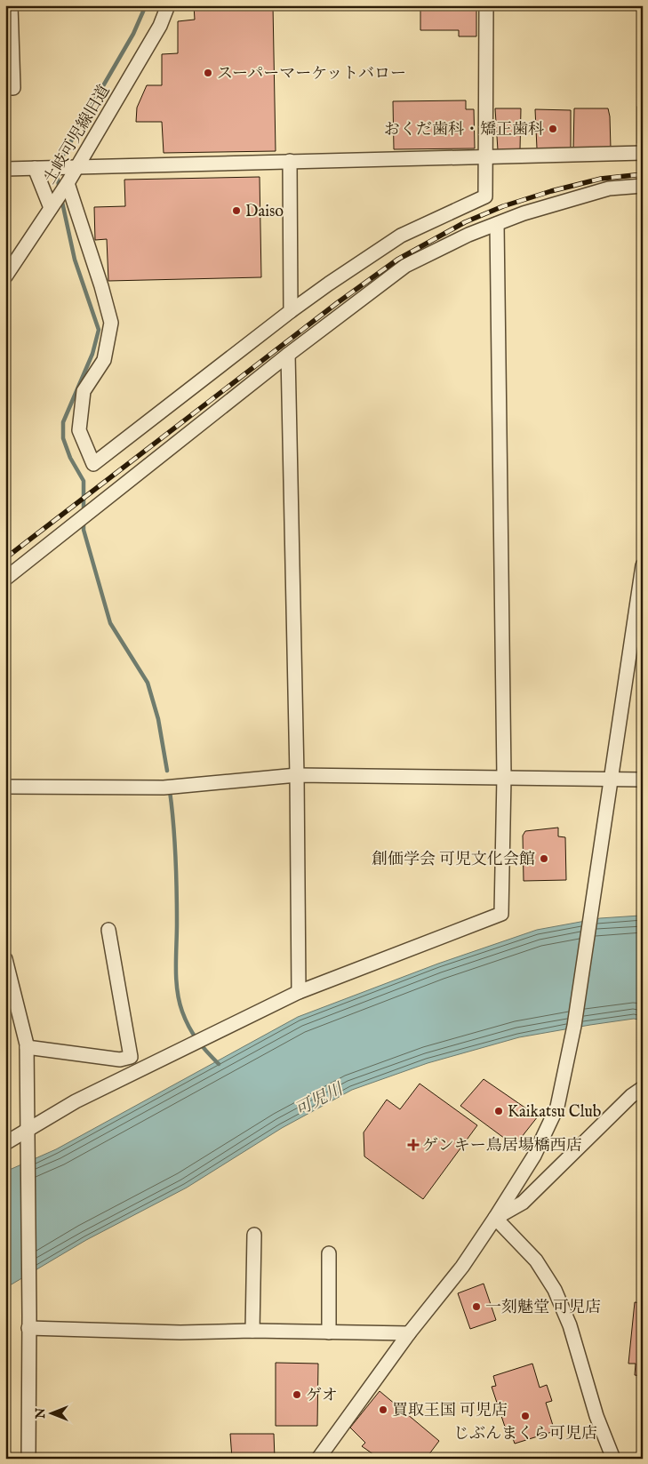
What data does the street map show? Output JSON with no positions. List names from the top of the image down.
{
  "streets": {
    "street": ["土岐可児線旧道"]
  },
  "water": ["可児川"],
  "places": {
    "other": [
      "スーパーマーケットバロー",
      "おくだ歯科・矯正歯科",
      "Daiso",
      "創価学会 可児文化会館",
      "Kaikatsu Club",
      "一刻魅堂 可児店",
      "ゲオ",
      "買取王国 可児店",
      "じぶんまくら可児店"
    ],
    "health": ["ゲンキー鳥居場橋西店"]
  },
  "north": "left"
}
